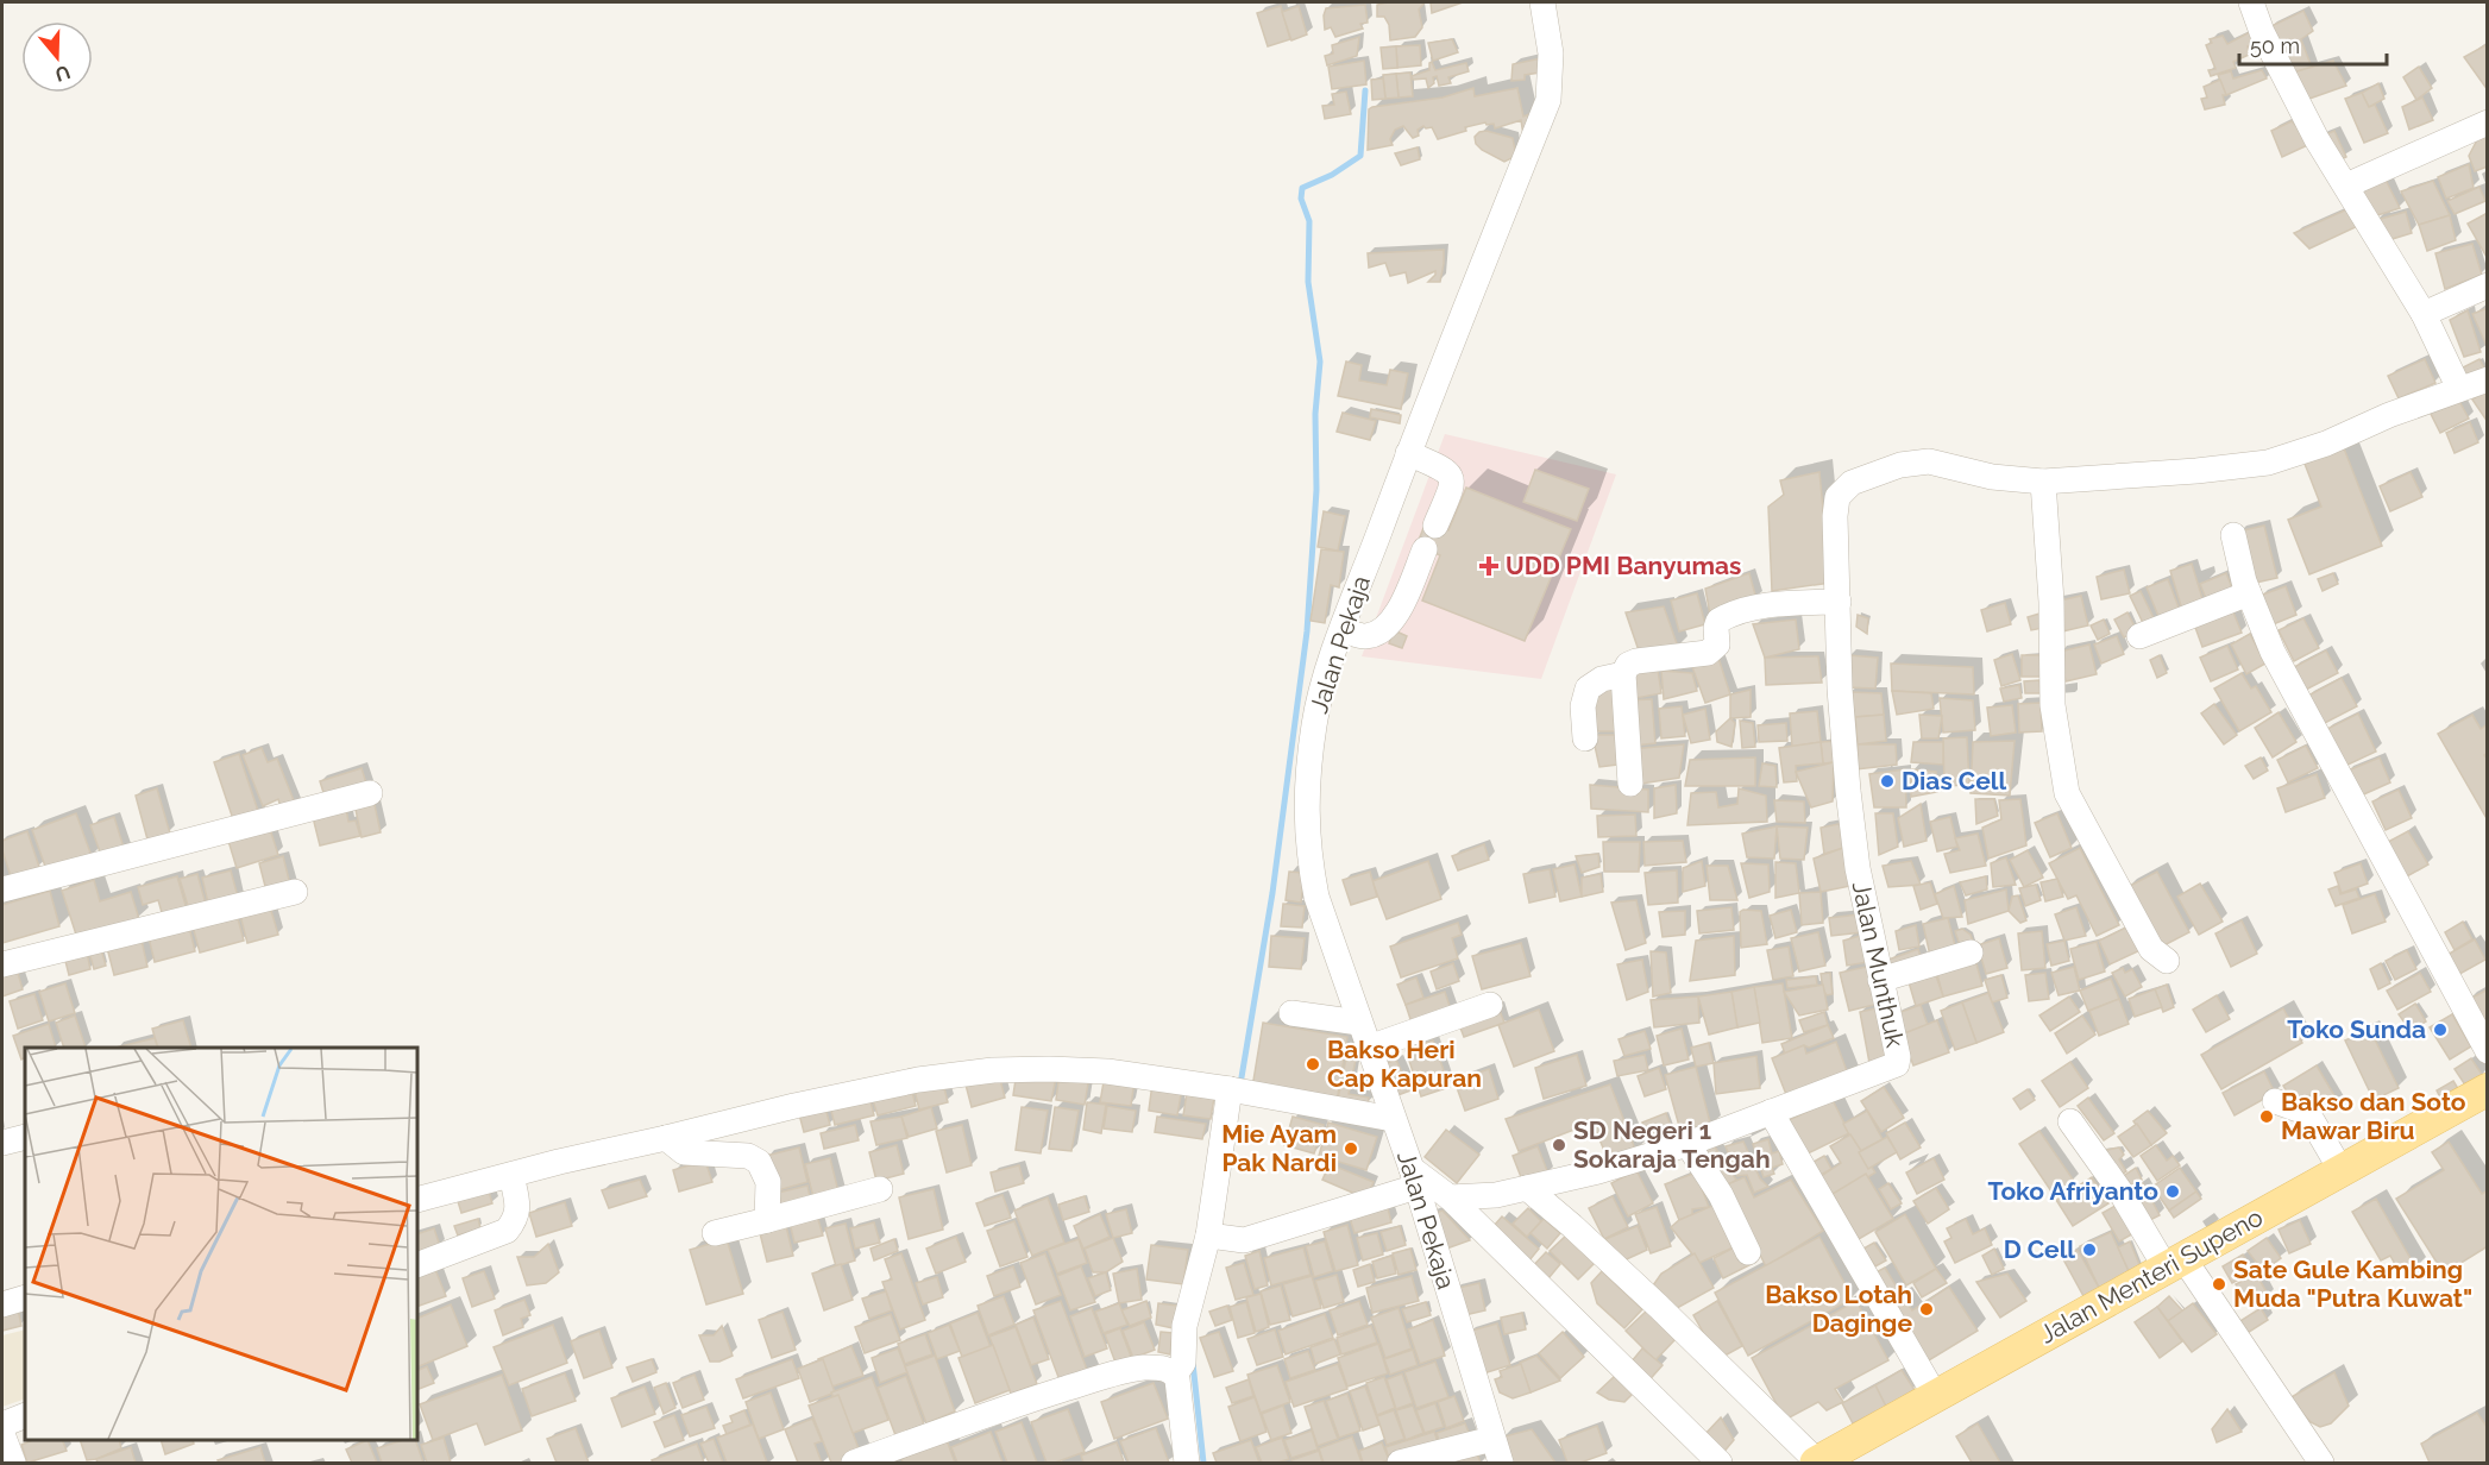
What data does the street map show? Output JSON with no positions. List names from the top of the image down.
{
  "streets": {
    "main road": ["Jalan Menteri Supeno"],
    "street": ["Jalan Pekaja", "Jalan Munthuk"]
  },
  "places": {
    "health": ["UDD PMI Banyumas"],
    "other": [
      "Dias Cell",
      "Toko Sunda",
      "Bakso Heri Cap Kapuran",
      "Bakso dan Soto Mawar Biru",
      "SD Negeri 1 Sokaraja Tengah",
      "Mie Ayam Pak Nardi",
      "Toko Afriyanto",
      "D Cell",
      "Sate Gule Kambing Muda \"Putra Kuwat\"",
      "Bakso Lotah Daginge"
    ]
  },
  "scale_bar": "50 m",
  "north": "bottom"
}
